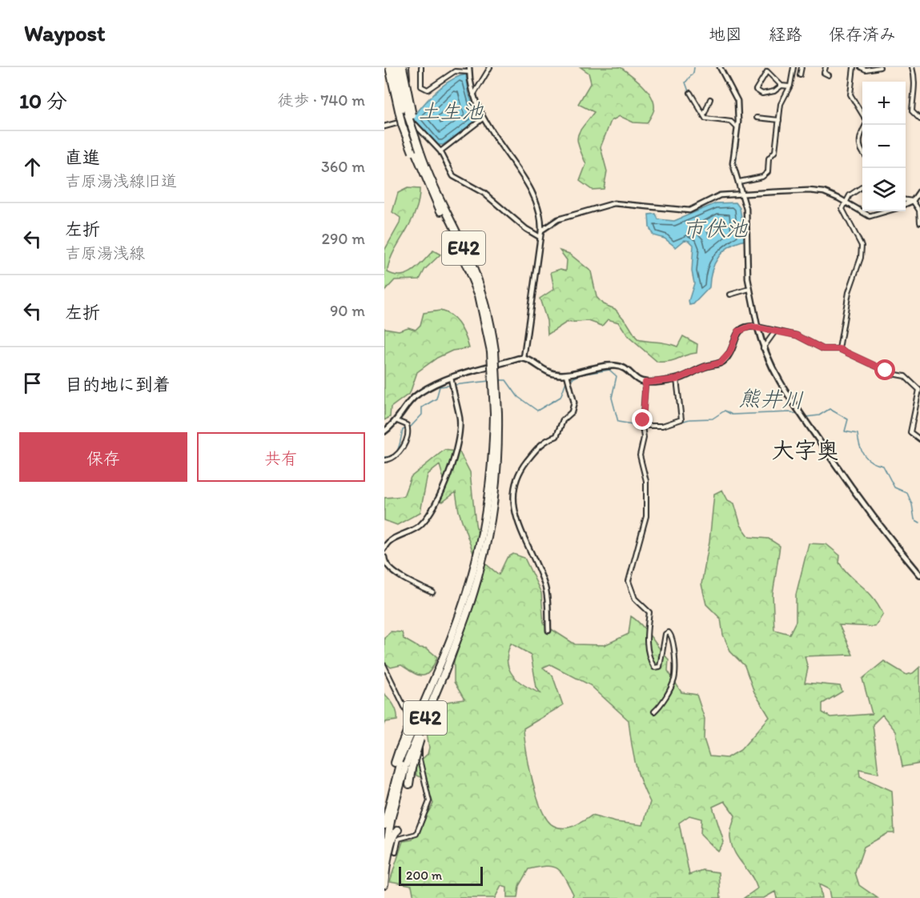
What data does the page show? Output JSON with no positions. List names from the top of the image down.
{
  "streets": {
    "highway": ["E42"]
  },
  "districts": ["大字奥"],
  "water": ["土生池", "市伏池", "熊井川"],
  "scale_bar": "200 m",
  "page": {
    "header": "Waypost",
    "nav": ["地図", "経路", "保存済み"],
    "heading": ["10 分", "徒歩 · 740 m"],
    "map_buttons": ["+", "−"],
    "list": [
      ["直進", "吉原湯浅線旧道", "360 m"],
      ["左折", "吉原湯浅線", "290 m"],
      ["左折", "90 m"],
      "目的地に到着"
    ],
    "buttons": ["保存", "共有"],
    "scale": "200 m"
  }
}
